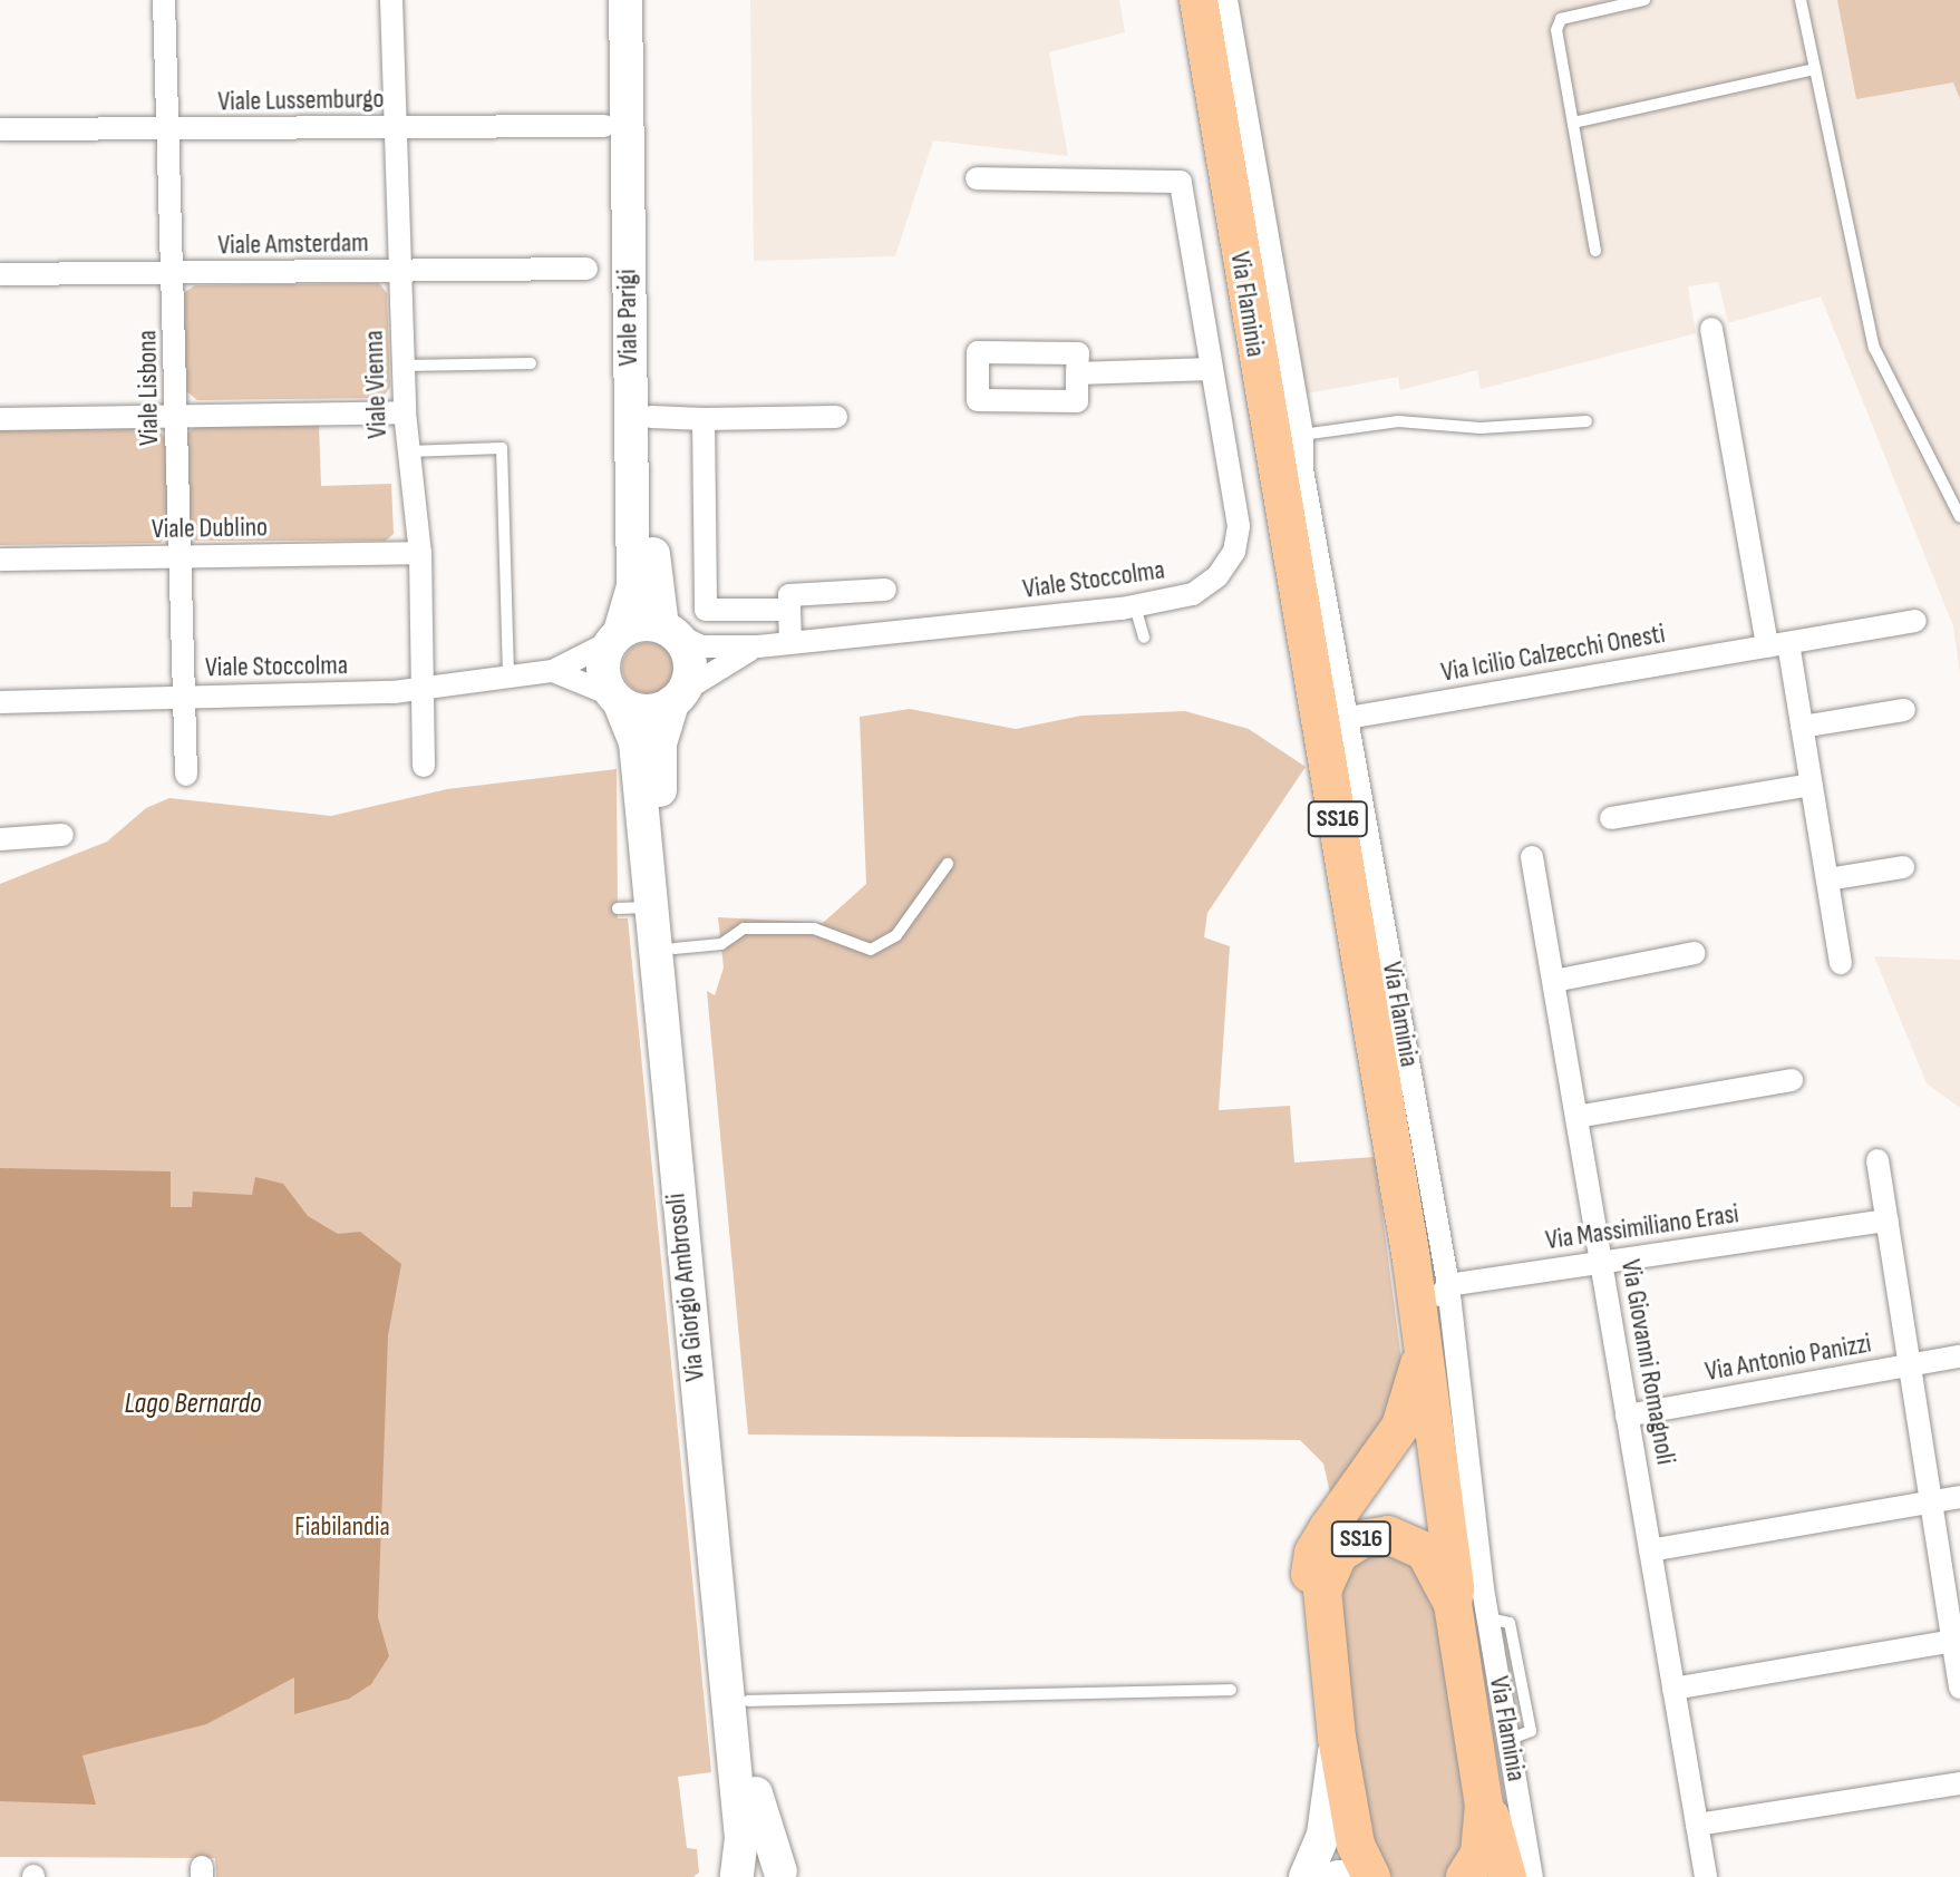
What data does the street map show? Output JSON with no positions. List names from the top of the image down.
{
  "streets": {
    "main road": [
      "Via Flaminia",
      "Viale Parigi",
      "SS16",
      "Via Giorgio Ambrosoli"
    ],
    "street": [
      "Viale Lussemburgo",
      "Viale Amsterdam",
      "Viale Vienna",
      "Viale Lisbona",
      "Viale Dublino",
      "Viale Stoccolma",
      "Via Icilio Calzecchi Onesti",
      "Via Massimiliano Erasi",
      "Via Antonio Panizzi",
      "Via Giovanni Romagnoli"
    ]
  },
  "crossings": [
    ["Viale Lussemburgo", "Viale Vienna"],
    ["Viale Lussemburgo", "Viale Lisbona"],
    ["Viale Amsterdam", "Viale Vienna"],
    ["Viale Amsterdam", "Viale Lisbona"],
    ["Via Flaminia", "Via Icilio Calzecchi Onesti"],
    ["Via Flaminia", "Via Massimiliano Erasi"],
    ["Viale Parigi", "Viale Stoccolma"],
    ["Viale Parigi", "Via Giorgio Ambrosoli"],
    ["Viale Vienna", "Viale Dublino"],
    ["Viale Vienna", "Viale Stoccolma"],
    ["Viale Lisbona", "Viale Dublino"],
    ["Viale Lisbona", "Viale Stoccolma"],
    ["Viale Stoccolma", "Via Giorgio Ambrosoli"],
    ["Via Massimiliano Erasi", "Via Giovanni Romagnoli"],
    ["Via Antonio Panizzi", "Via Giovanni Romagnoli"]
  ],
  "water": ["Lago Bernardo"],
  "parks": ["Fiabilandia"]
}
